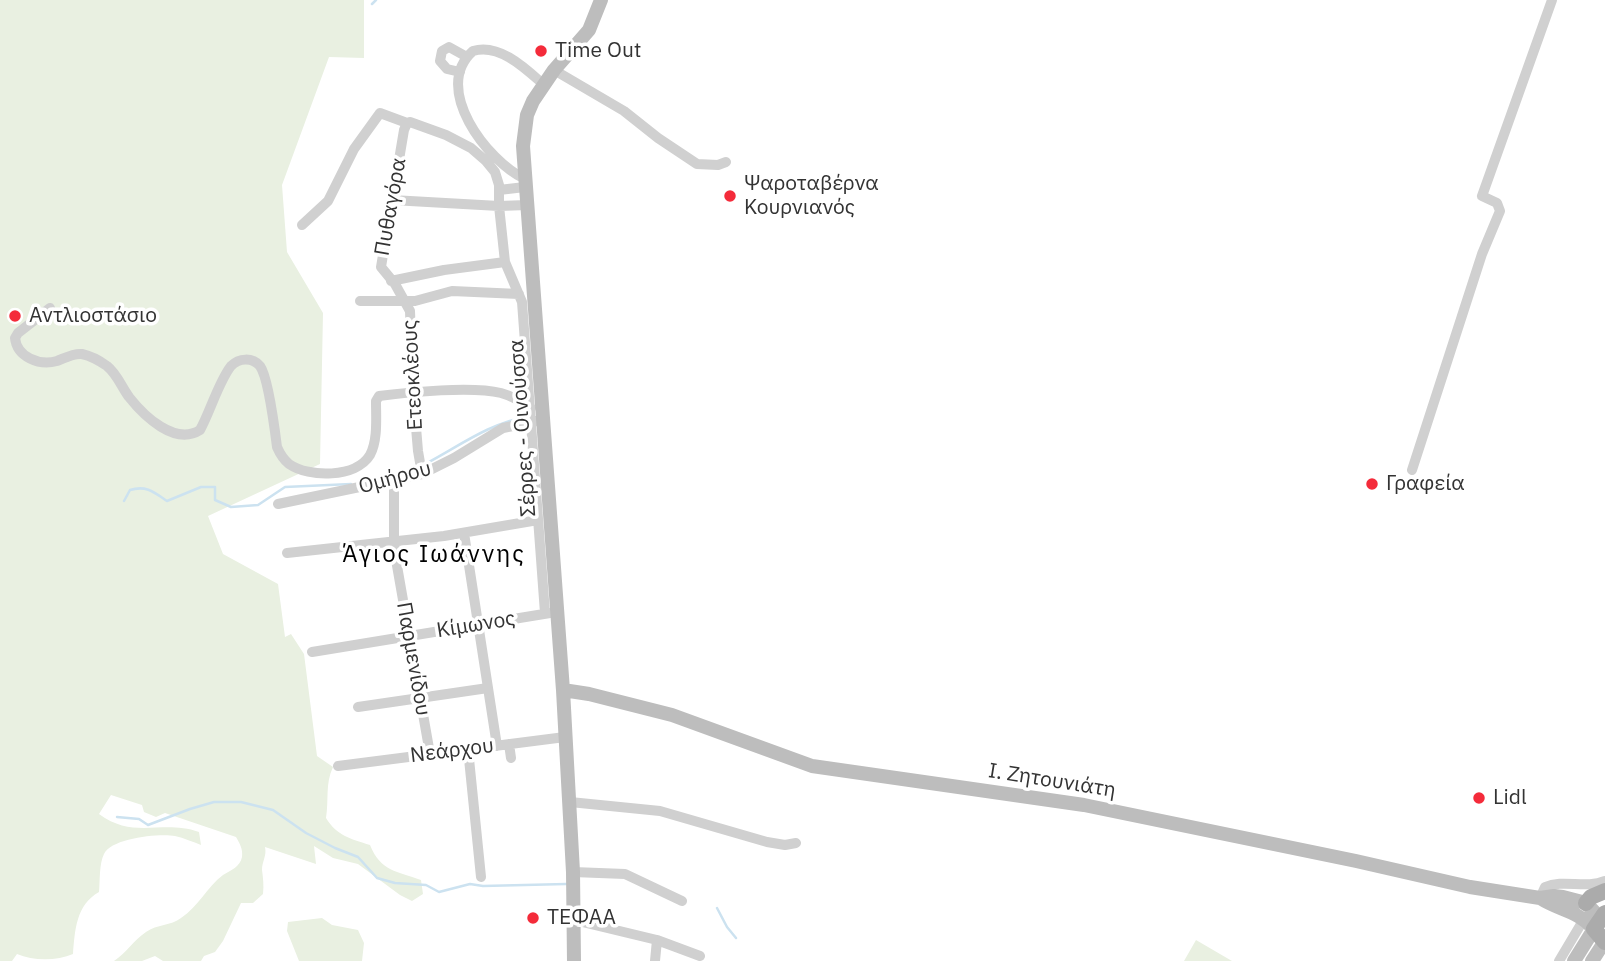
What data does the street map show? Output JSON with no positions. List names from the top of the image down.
{
  "streets": {
    "street": [
      "Πυθαγόρα",
      "Ετεοκλέους",
      "Σέρρες - Οινούσσα",
      "Ομήρου",
      "Κίμωνος",
      "Παρμενίδου",
      "Νεάρχου",
      "Ι. Ζητουνιάτη"
    ]
  },
  "crossings": [
    ["Πυθαγόρα", "Ετεοκλέους"],
    ["Ετεοκλέους", "Ομήρου"],
    ["Σέρρες - Οινούσσα", "Ομήρου"],
    ["Σέρρες - Οινούσσα", "Κίμωνος"],
    ["Σέρρες - Οινούσσα", "Νεάρχου"],
    ["Σέρρες - Οινούσσα", "Ι. Ζητουνιάτη"],
    ["Ομήρου", "Παρμενίδου"],
    ["Κίμωνος", "Παρμενίδου"],
    ["Παρμενίδου", "Νεάρχου"]
  ],
  "districts": ["Άγιος Ιωάννης"],
  "places": [
    "Time Out",
    "Ψαροταβέρνα Κουρνιανός",
    "Αντλιοστάσιο",
    "Γραφεία",
    "Lidl",
    "ΤΕΦΑΑ"
  ]
}
